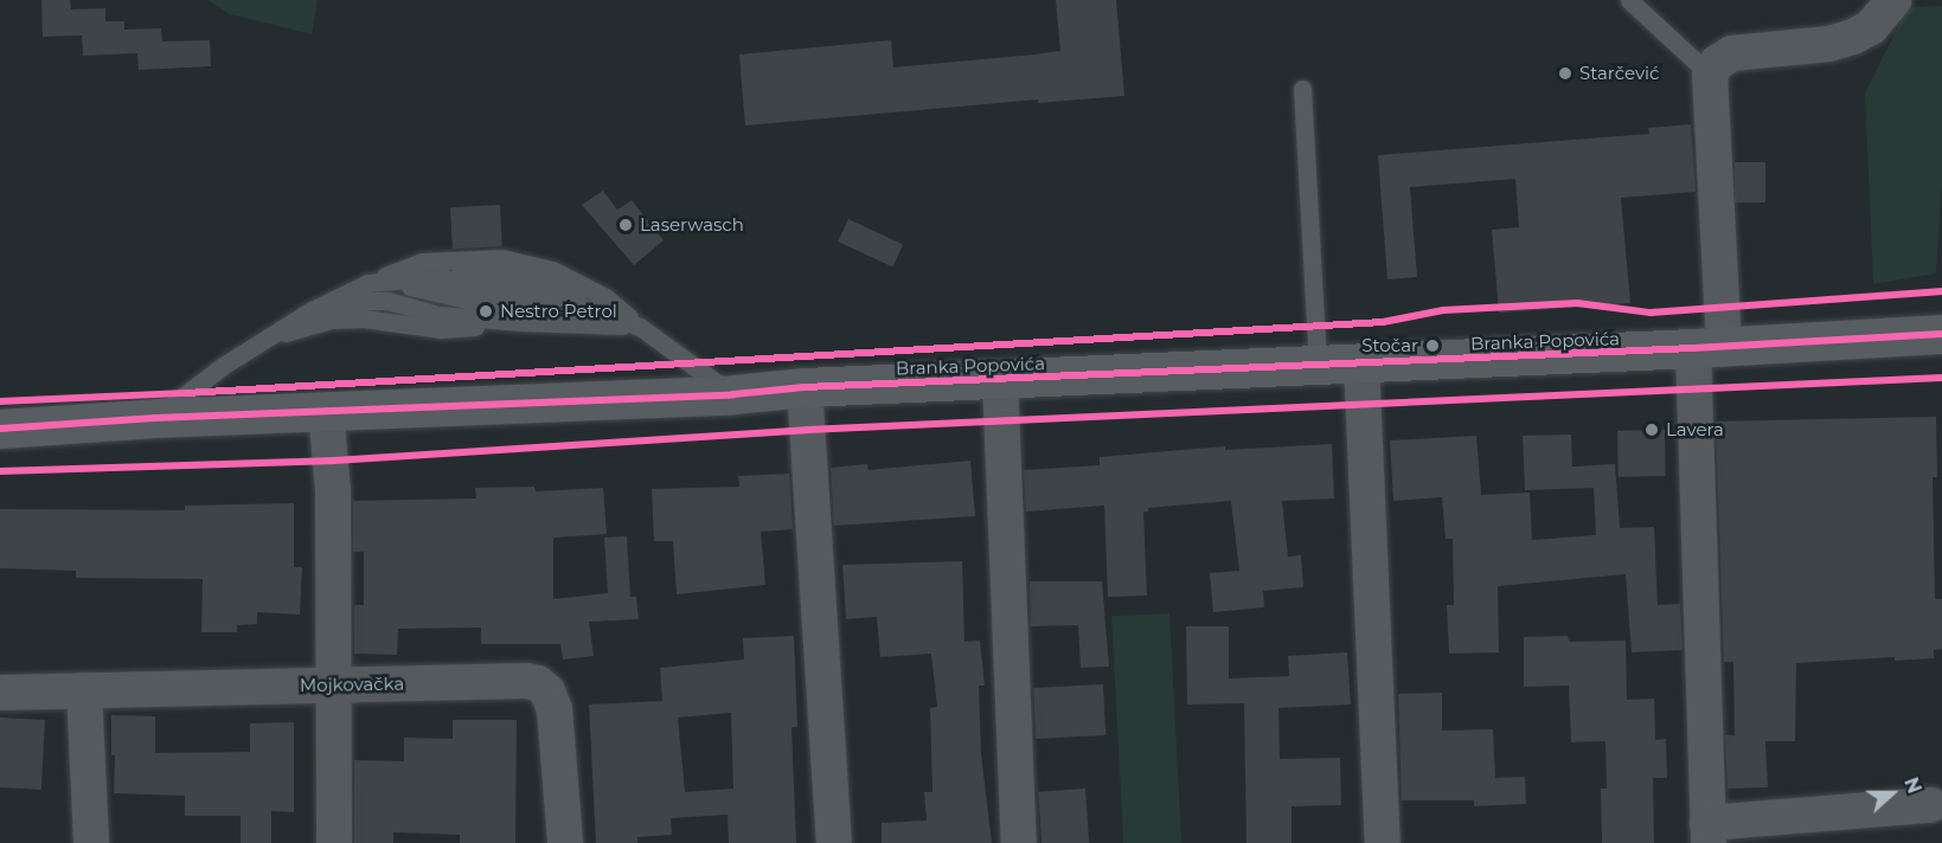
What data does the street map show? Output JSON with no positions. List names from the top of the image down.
{
  "streets": {
    "main road": ["Branka Popovića"],
    "street": ["Mojkovačka"]
  },
  "places": [
    "Starčević",
    "Laserwasch",
    "Nestro Petrol",
    "Stočar",
    "Lavera"
  ],
  "north": "right"
}
